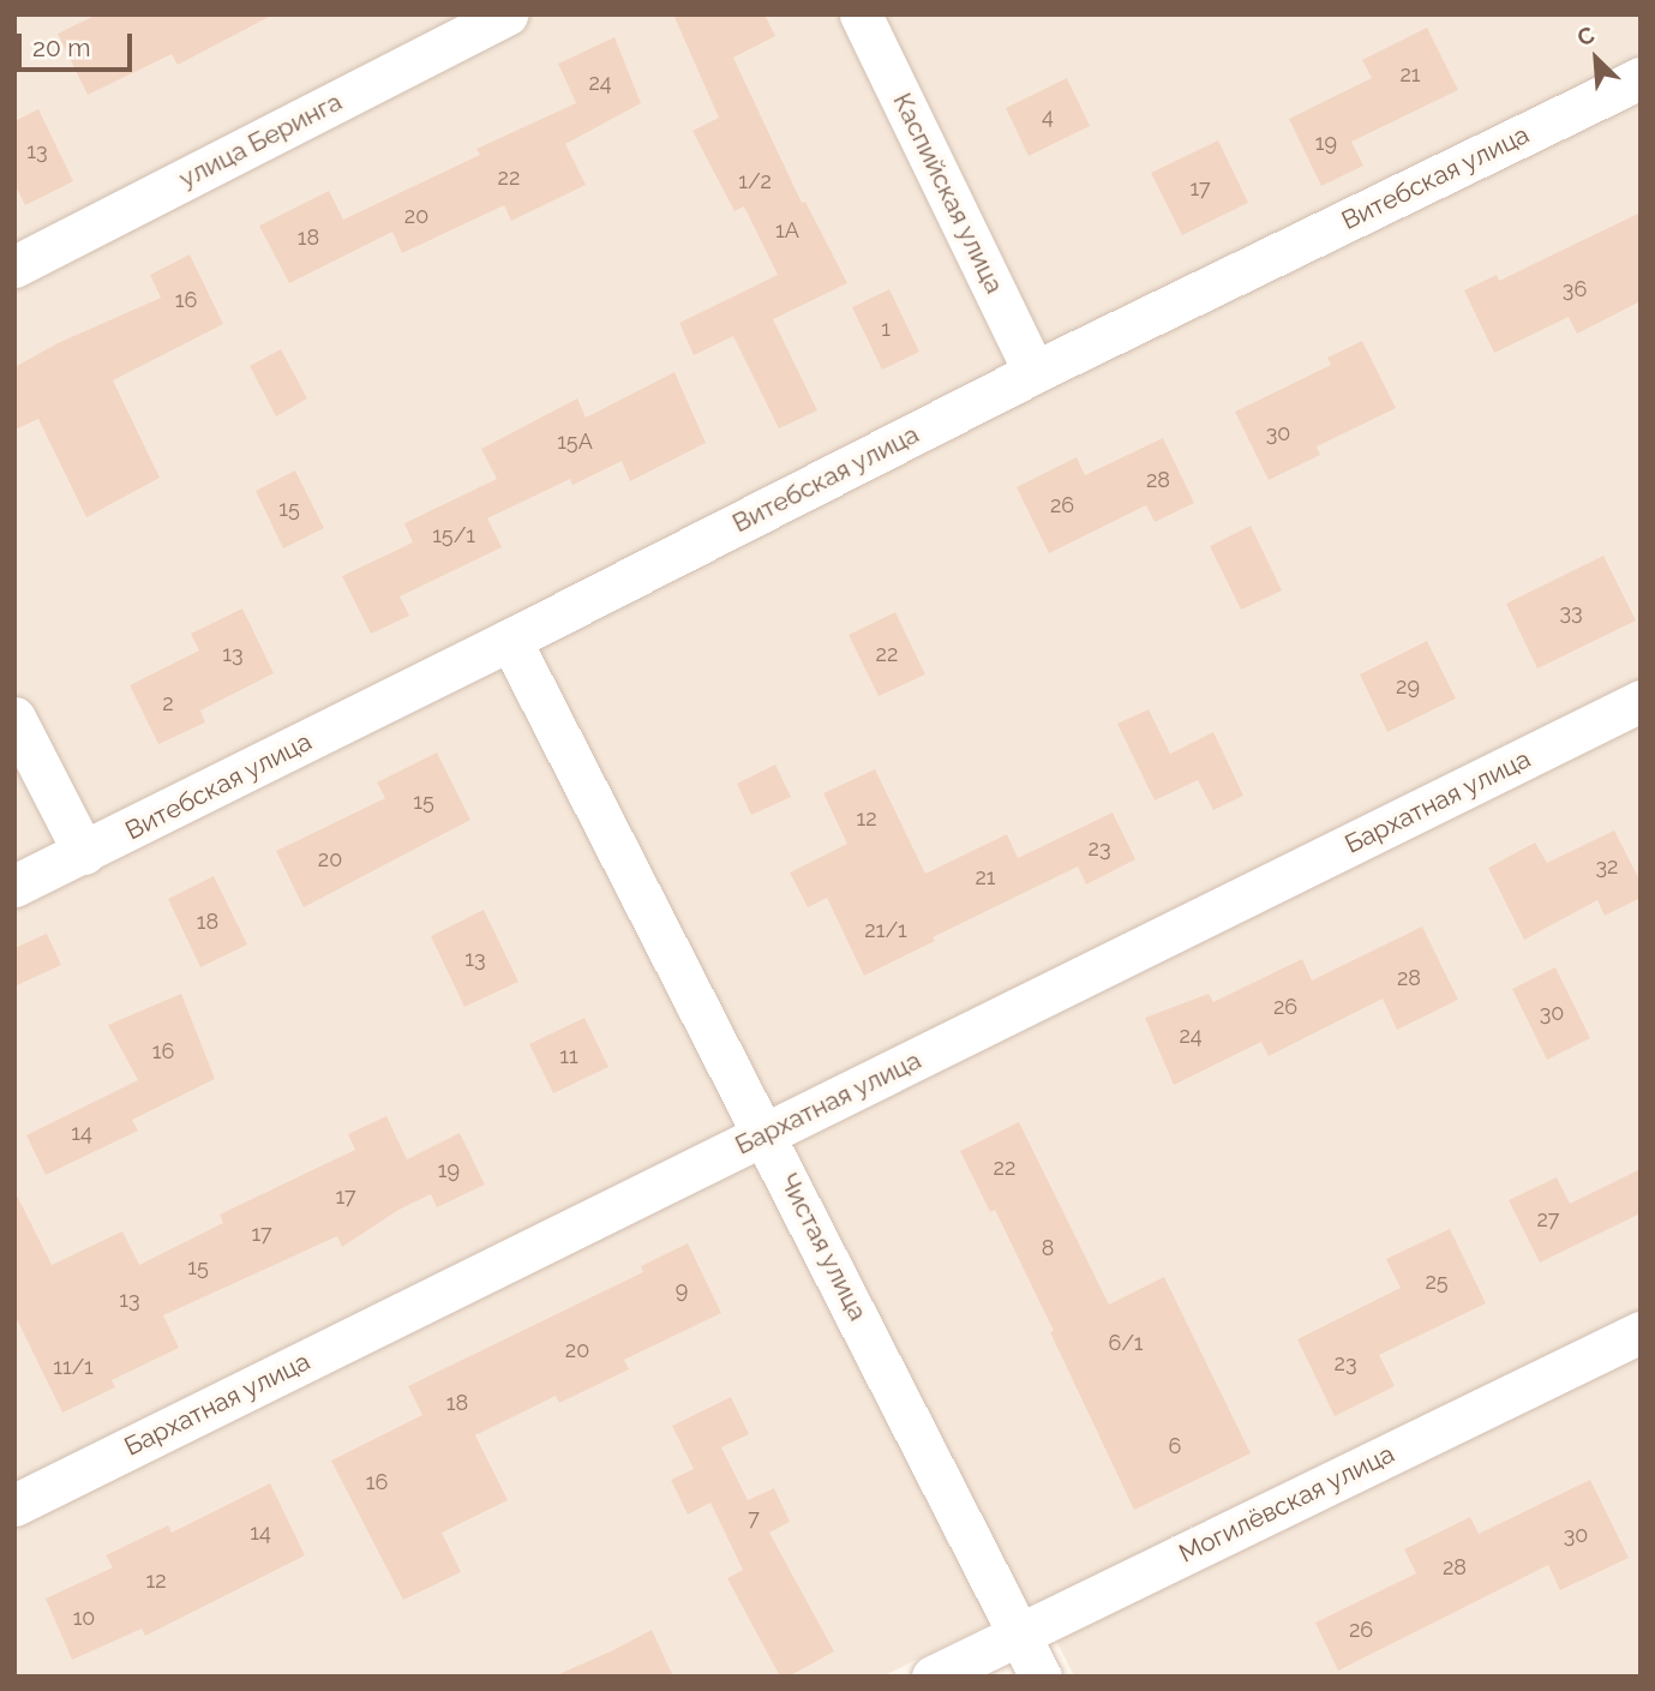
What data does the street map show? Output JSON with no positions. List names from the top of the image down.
{
  "streets": {
    "street": [
      "улица Беринга",
      "Витебская улица",
      "Каспийская улица",
      "Бархатная улица",
      "Чистая улица",
      "Могилёвская улица"
    ]
  },
  "crossings": [
    ["Витебская улица", "Каспийская улица"],
    ["Витебская улица", "Чистая улица"],
    ["Бархатная улица", "Чистая улица"],
    ["Чистая улица", "Могилёвская улица"]
  ],
  "house_numbers": [
    "21",
    "24",
    "4",
    "19",
    "13",
    "22",
    "1/2",
    "17",
    "20",
    "1А",
    "18",
    "36",
    "16",
    "1",
    "30",
    "15А",
    "28",
    "26",
    "15",
    "15/1",
    "33",
    "13",
    "22",
    "29",
    "2",
    "15",
    "12",
    "23",
    "20",
    "32",
    "21",
    "18",
    "21/1",
    "13",
    "28",
    "26",
    "30",
    "24",
    "16",
    "11",
    "14",
    "22",
    "19",
    "17",
    "27",
    "17",
    "8",
    "15",
    "25",
    "9",
    "13",
    "6/1",
    "20",
    "23",
    "11/1",
    "18",
    "6",
    "16",
    "7",
    "14",
    "30",
    "28",
    "12",
    "10",
    "26"
  ],
  "scale_bar": "20 m",
  "north": "top left"
}
